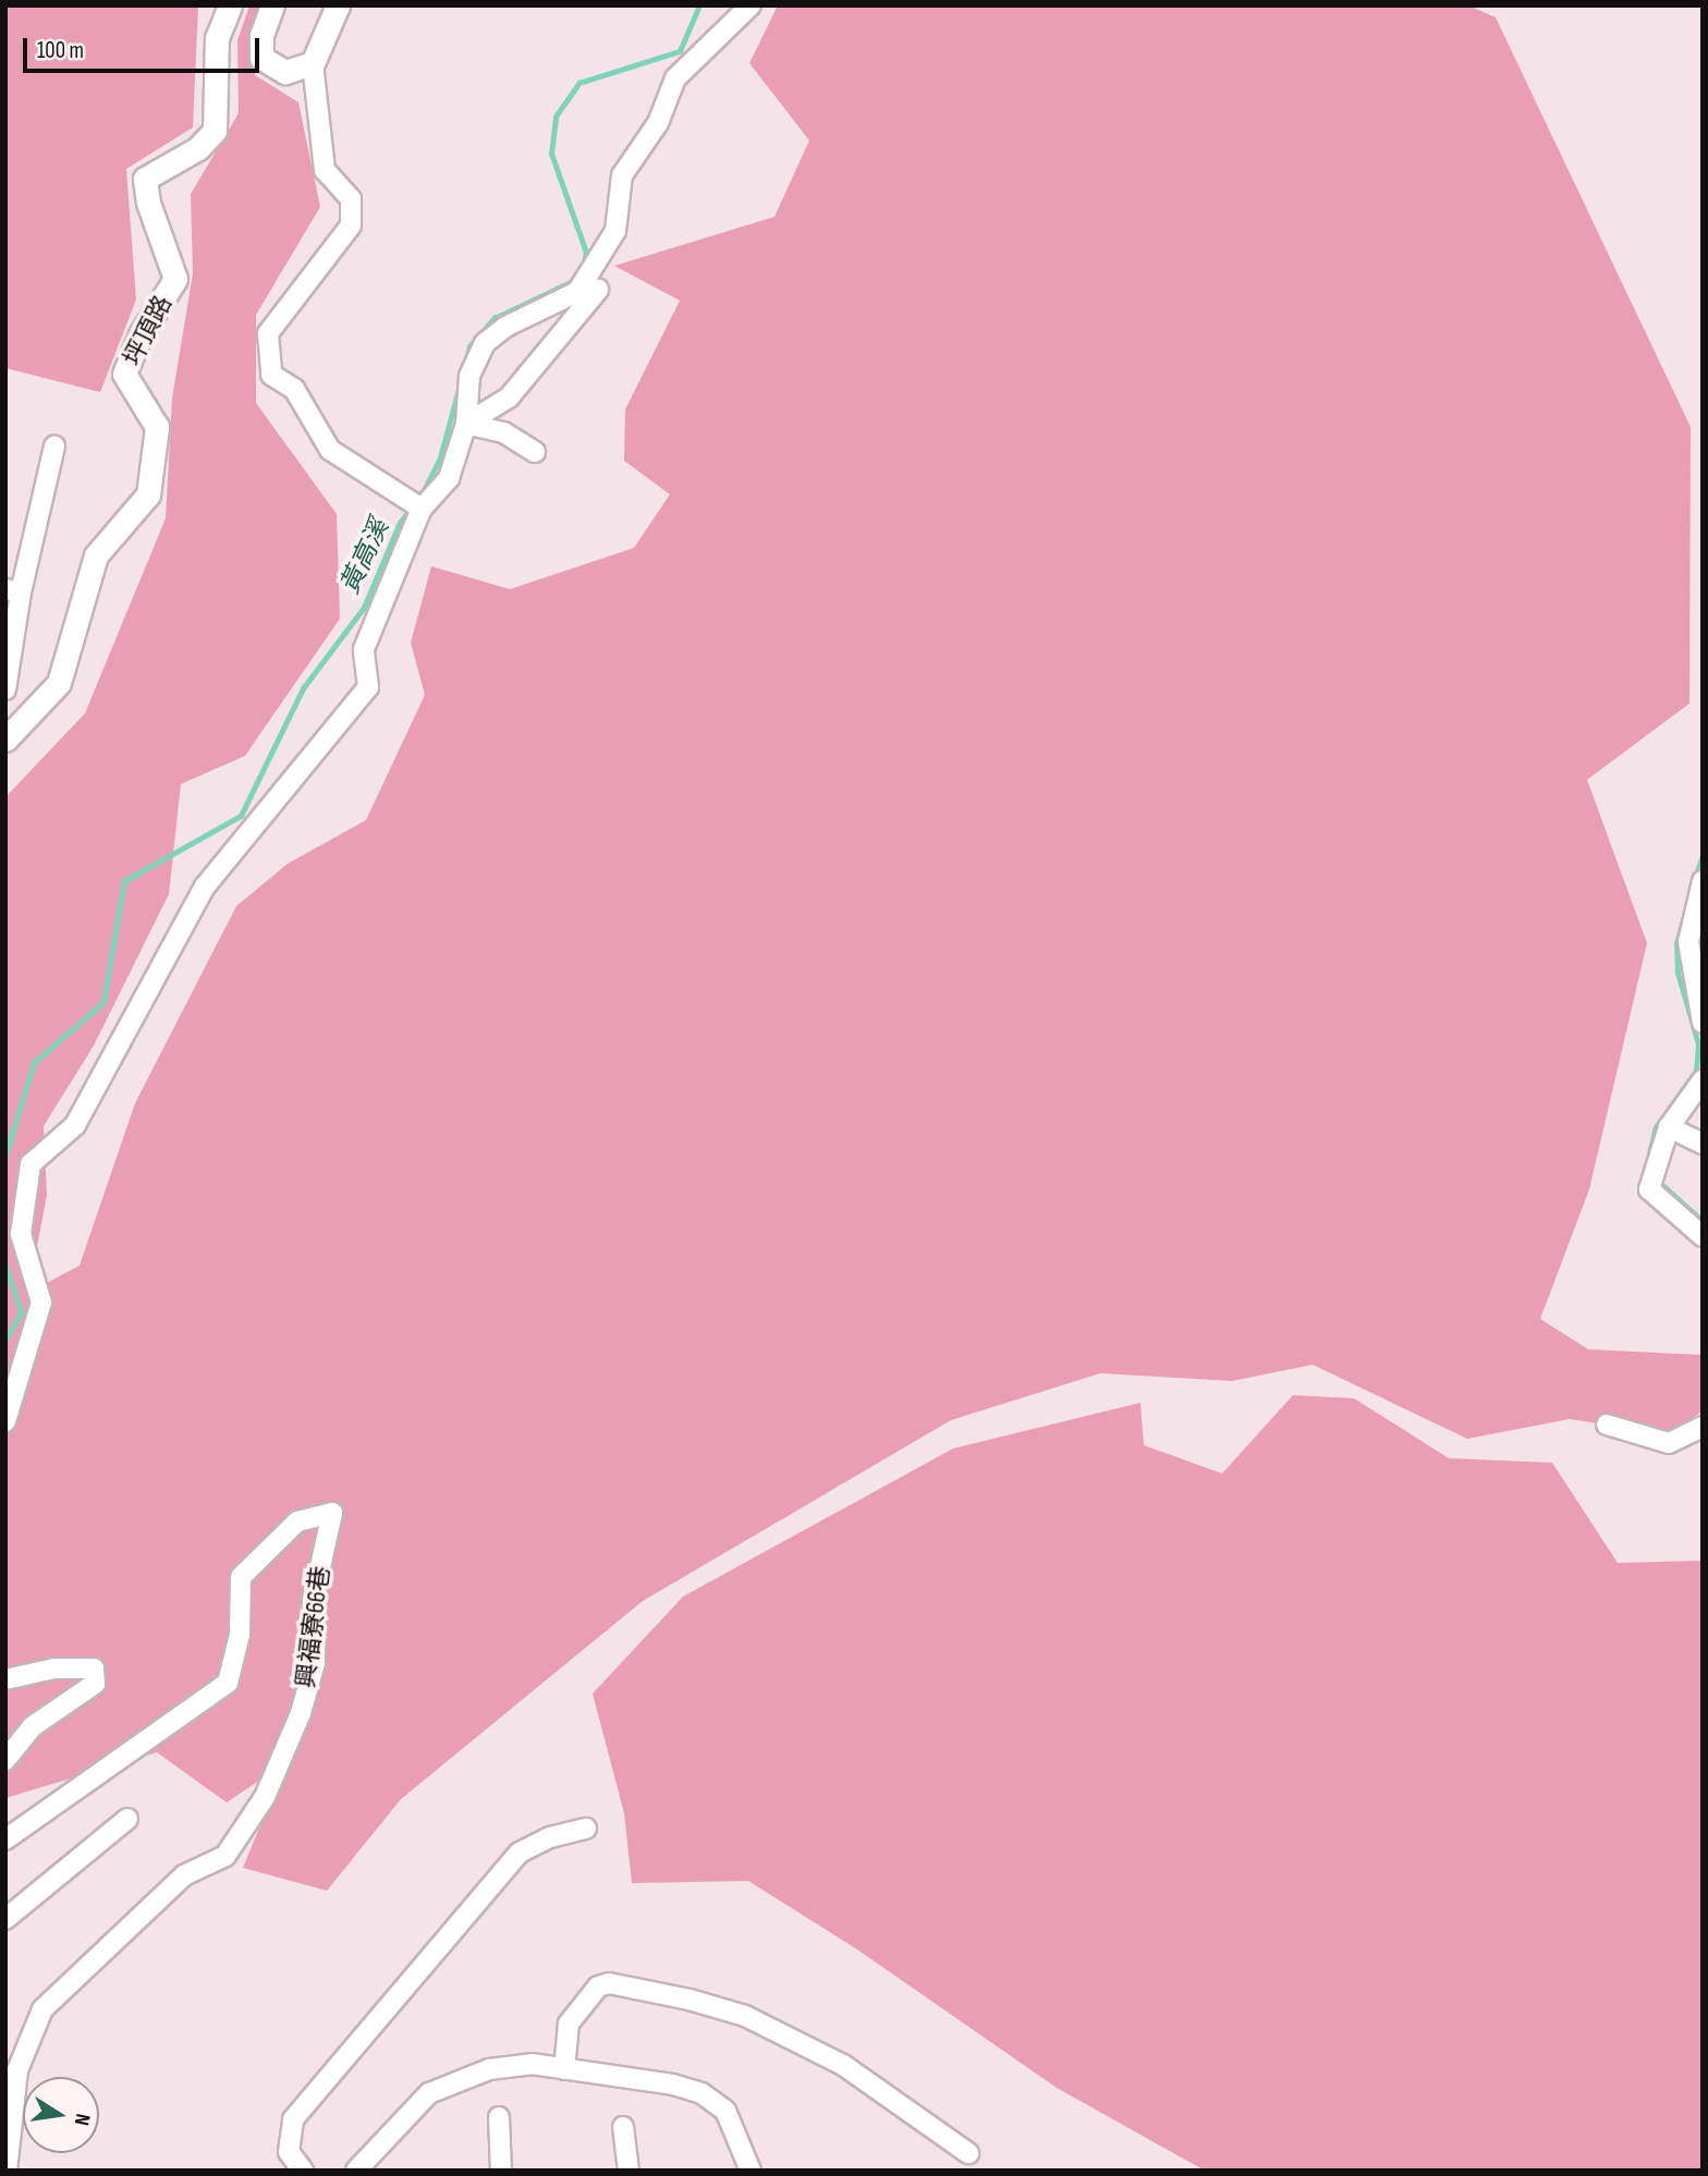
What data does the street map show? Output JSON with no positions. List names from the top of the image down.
{
  "streets": {
    "street": ["坪頂路", "興福寮66巷"]
  },
  "water": ["黃高溪"],
  "scale_bar": "100 m",
  "north": "right"
}
